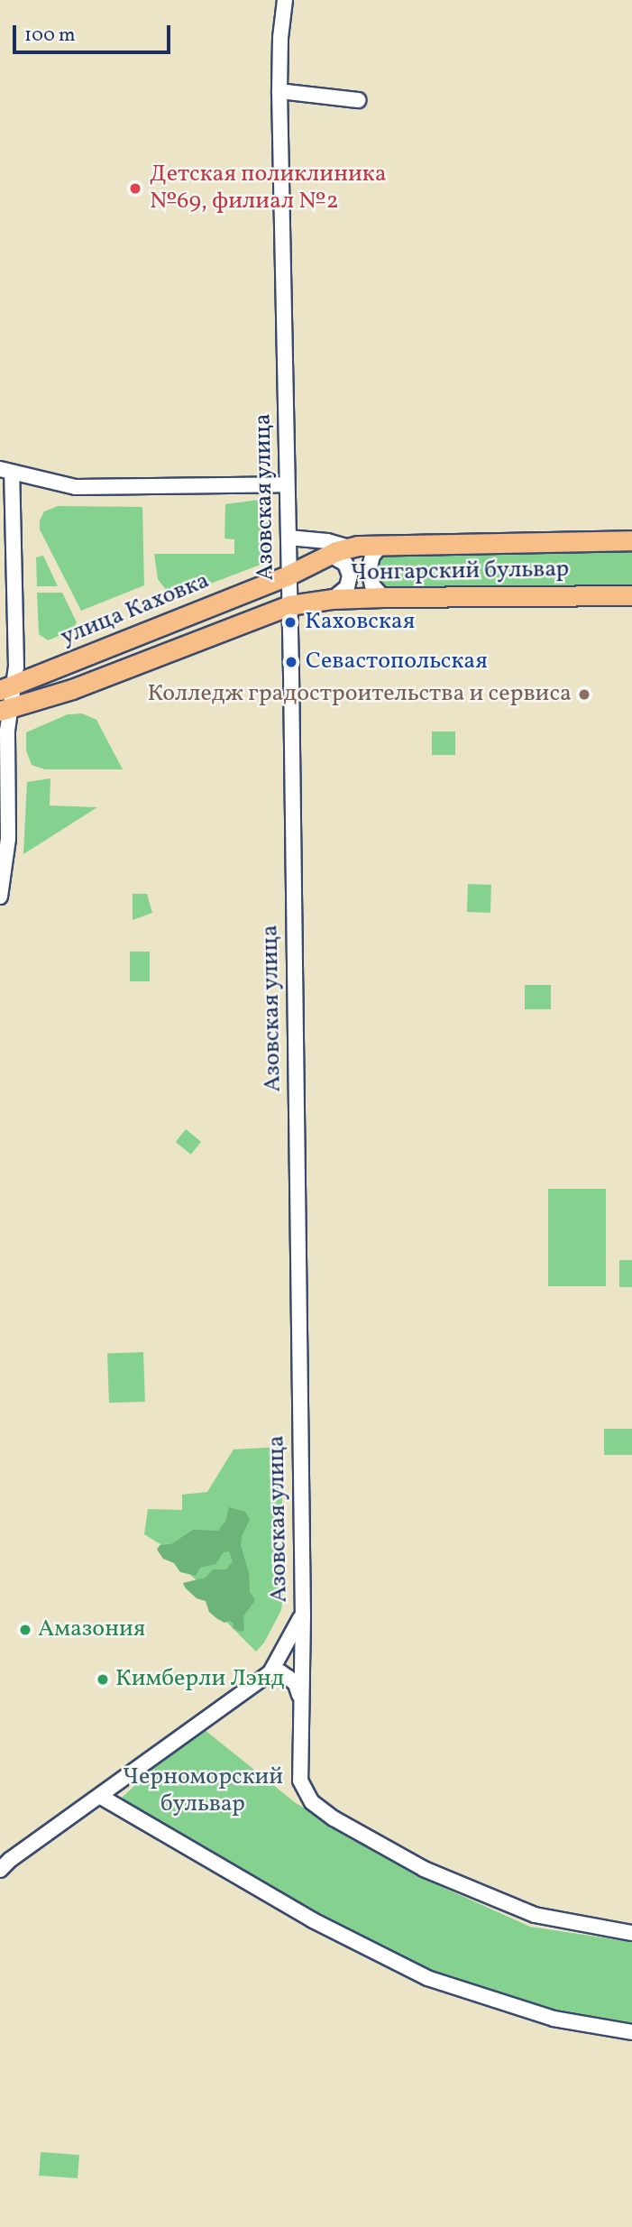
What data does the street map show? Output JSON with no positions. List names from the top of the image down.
{
  "streets": {
    "main road": ["Чонгарский бульвар", "улица Каховка"],
    "street": ["Азовская улица"]
  },
  "crossings": [
    ["Азовская улица", "Чонгарский бульвар"],
    ["Азовская улица", "улица Каховка"],
    ["Чонгарский бульвар", "улица Каховка"]
  ],
  "parks": ["Черноморский бульвар"],
  "places": [
    "Детская поликлиника №69, филиал №2",
    "Каховская",
    "Севастопольская",
    "Колледж градостроительства и сервиса",
    "Амазония",
    "Кимберли Лэнд"
  ],
  "scale_bar": "100 m"
}
